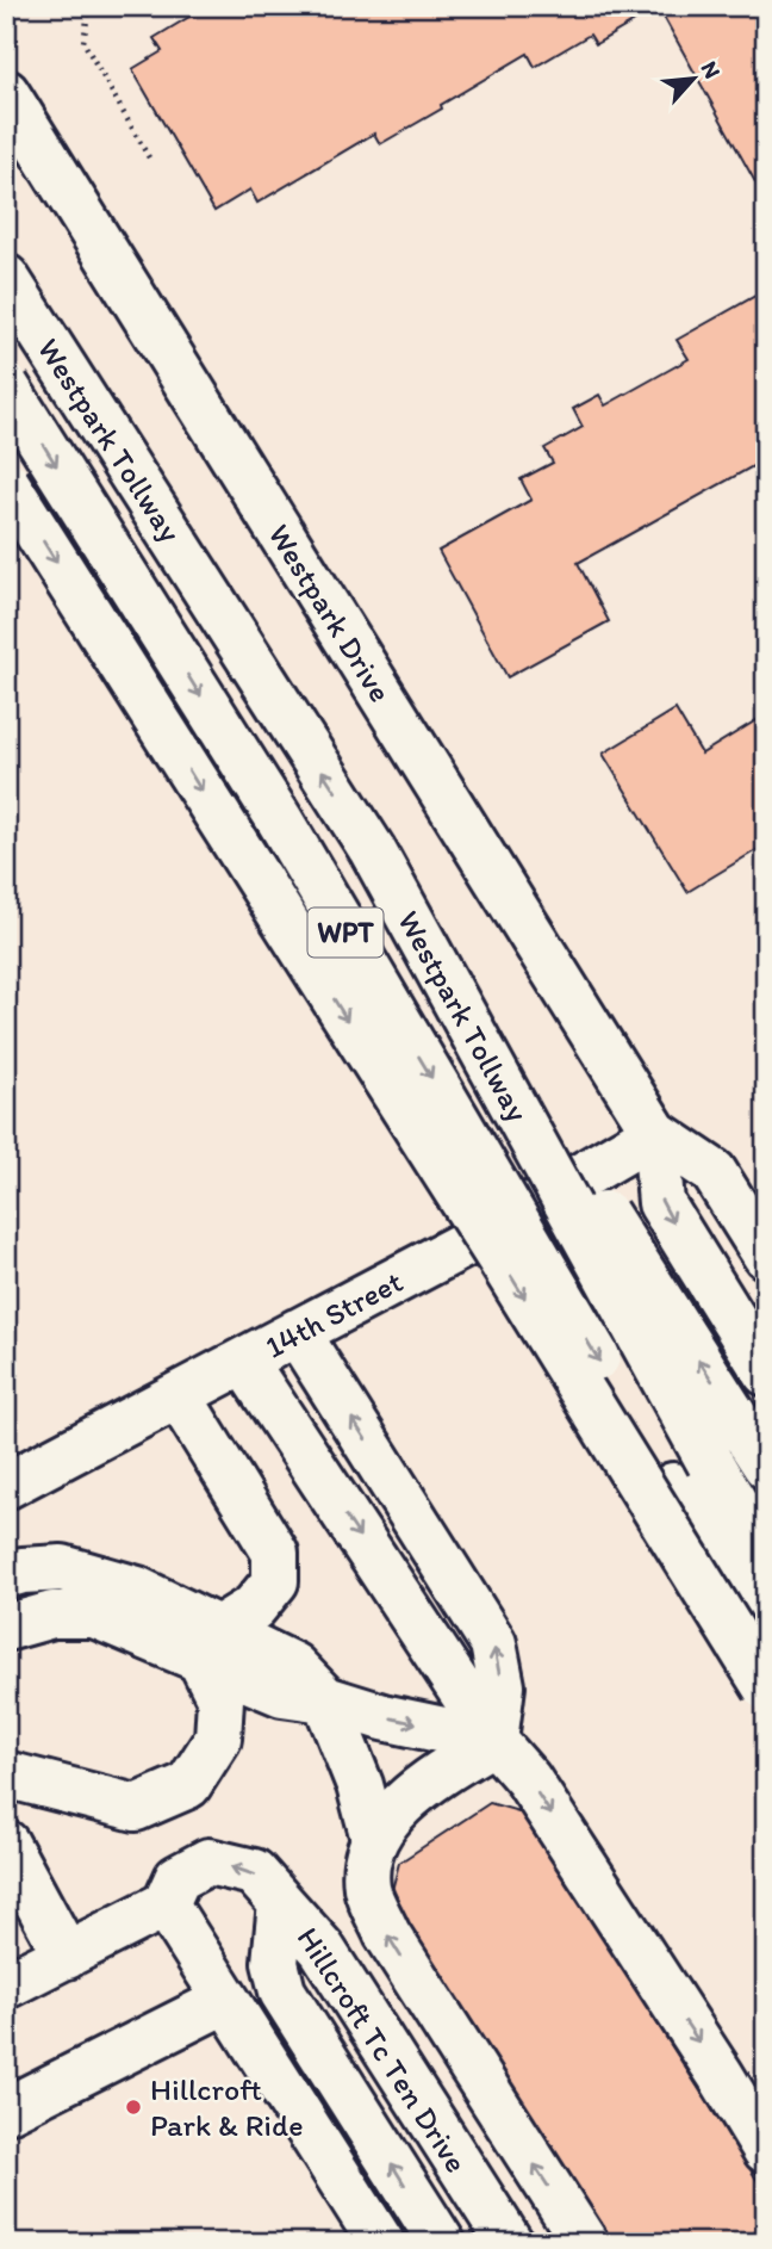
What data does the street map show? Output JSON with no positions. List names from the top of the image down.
{
  "streets": {
    "main road": [
      "Westpark Tollway",
      "Westpark Drive",
      "WPT",
      "14th Street",
      "Hillcroft Tc Ten Drive"
    ]
  },
  "crossings": [
    ["Westpark Drive", "14th Street"]
  ],
  "places": ["Hillcroft Park & Ride"],
  "north": "top right"
}
